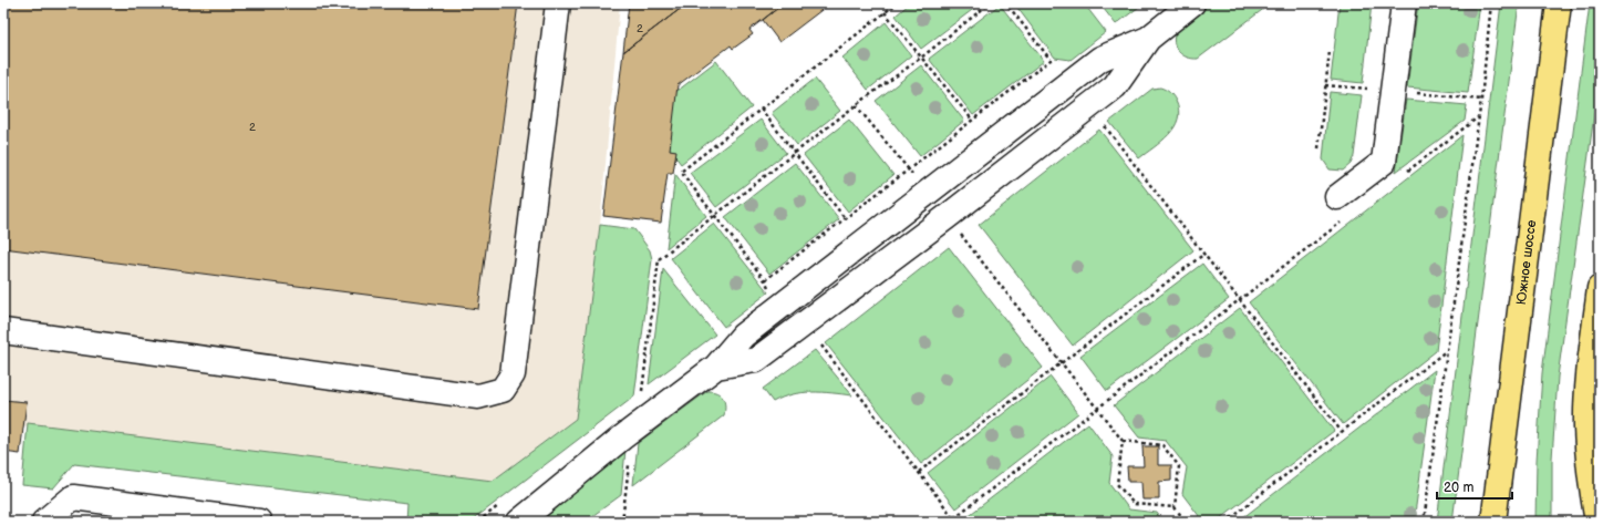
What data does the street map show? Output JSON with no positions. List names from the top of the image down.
{
  "streets": {
    "main road": ["Южное шоссе"]
  },
  "house_numbers": ["2", "2"],
  "scale_bar": "20 m"
}
